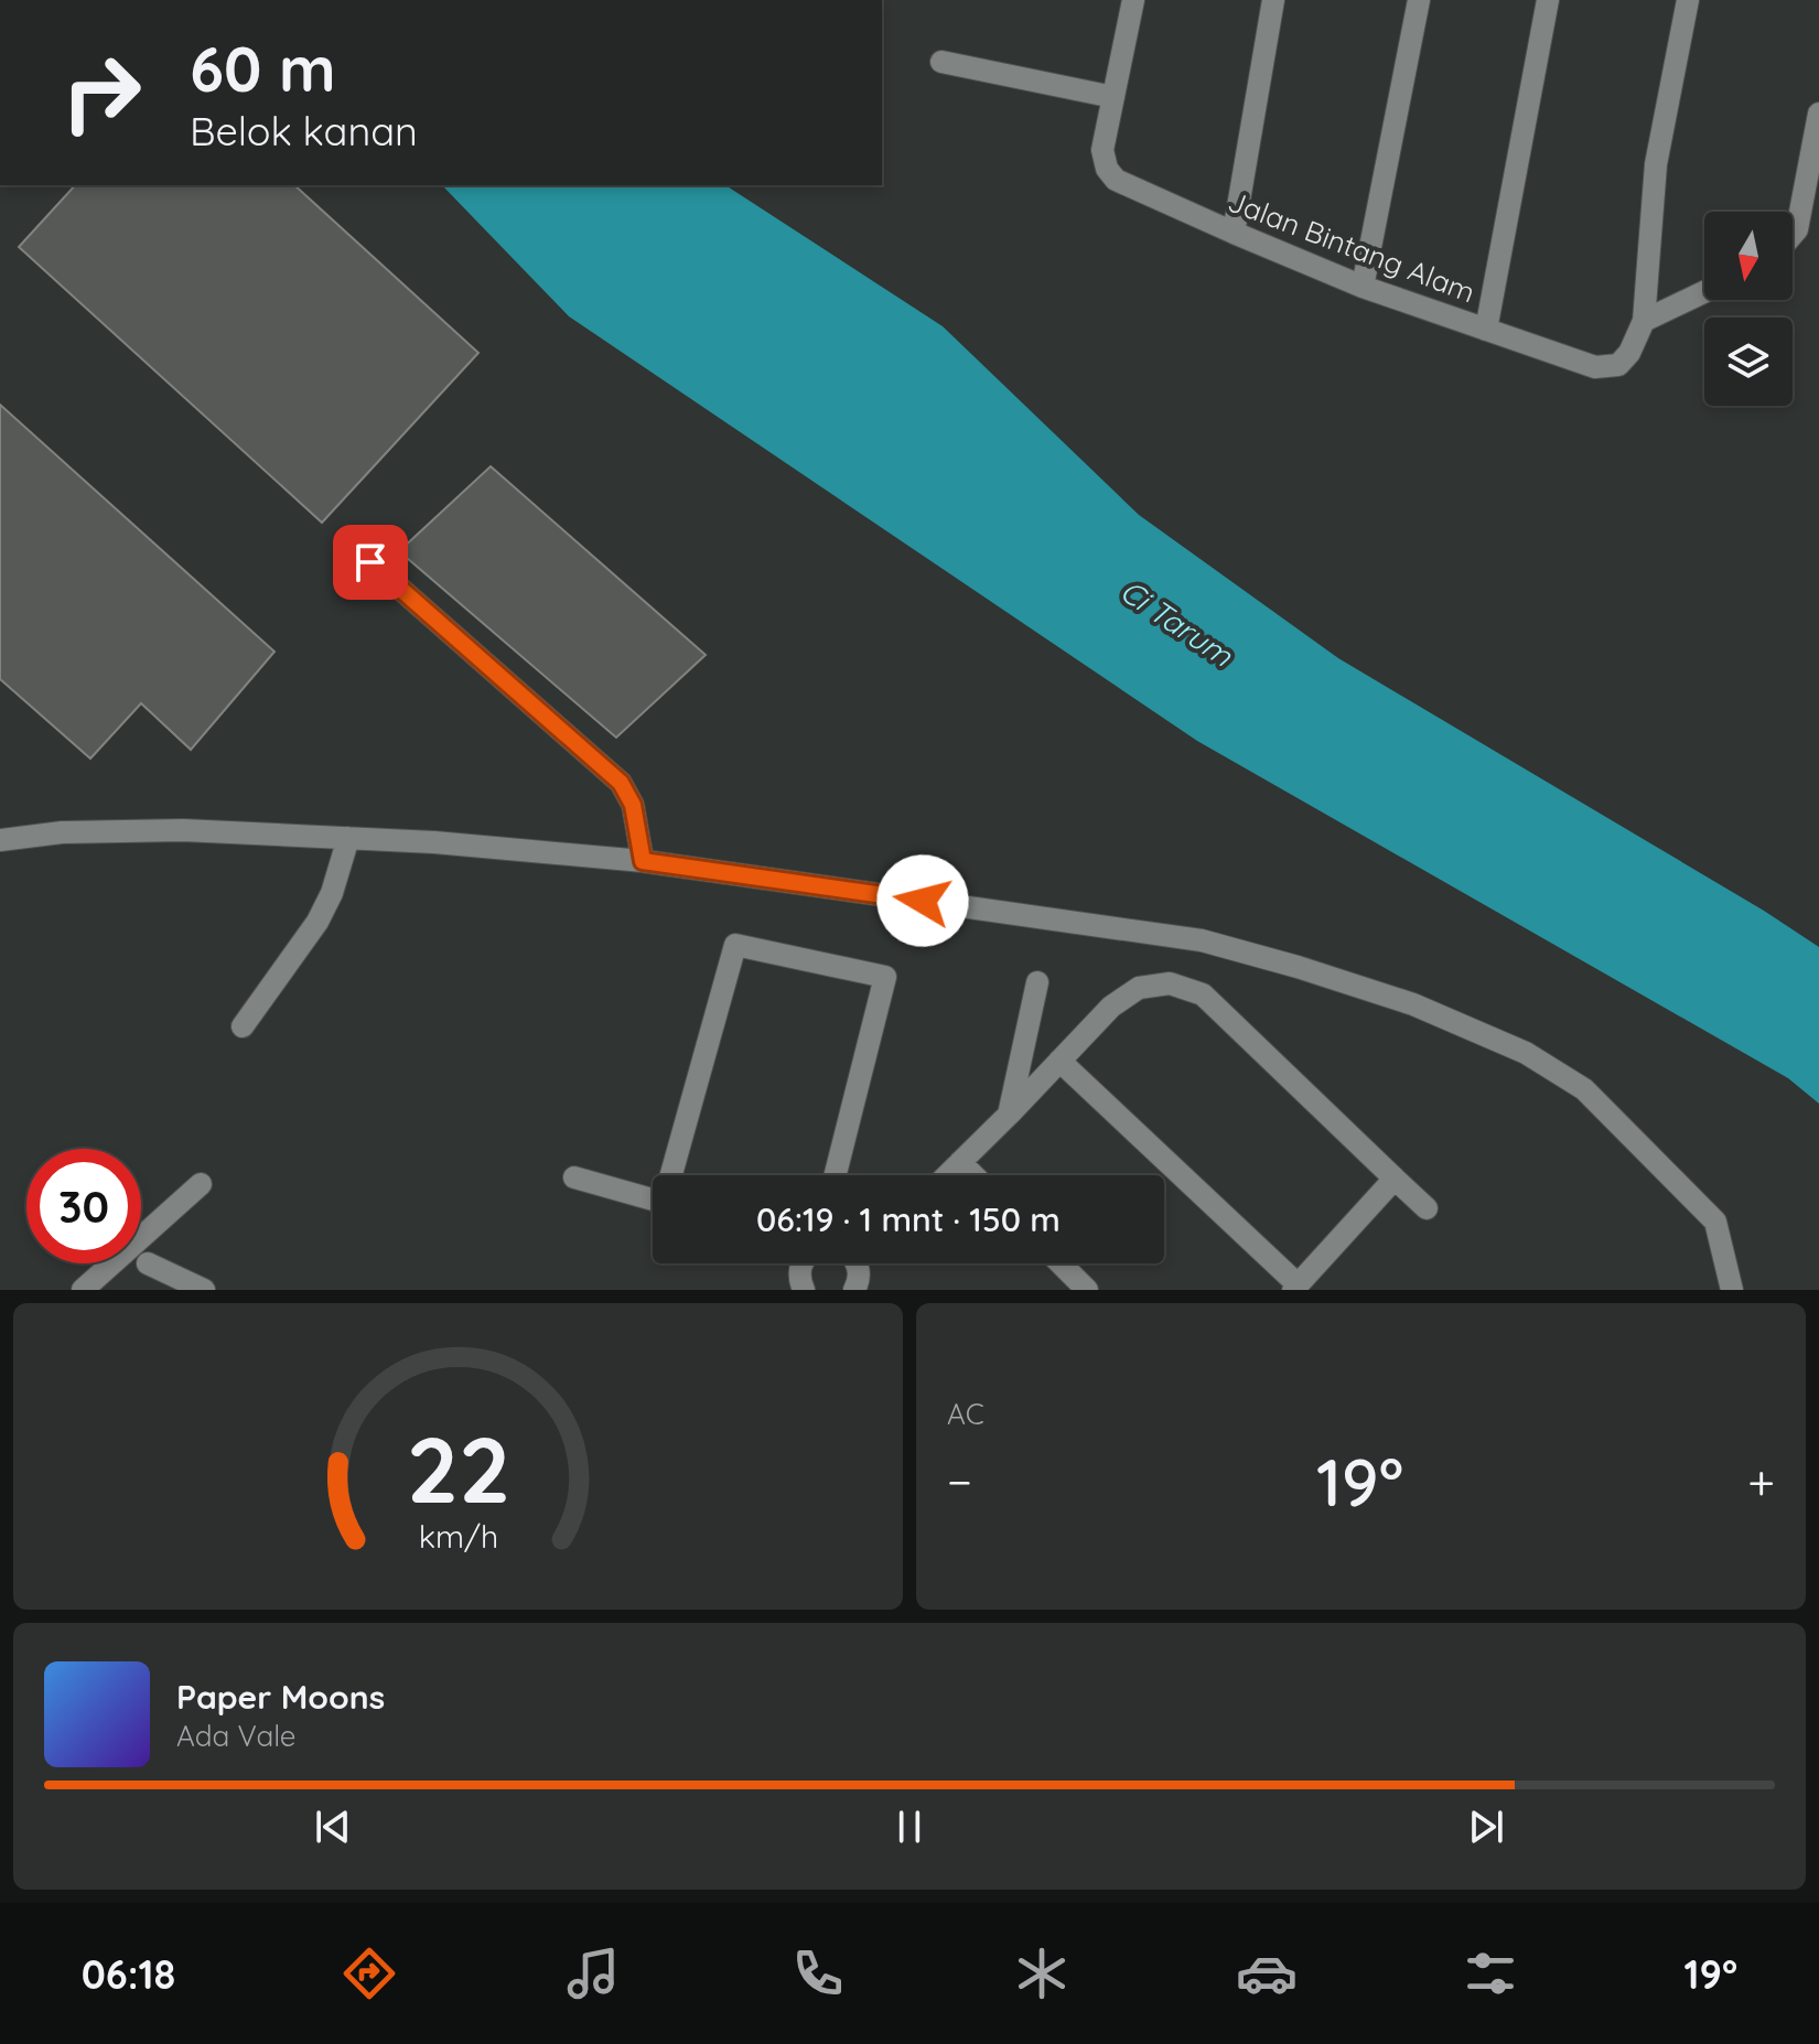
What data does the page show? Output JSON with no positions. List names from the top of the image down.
{
  "streets": {
    "street": ["Jalan Bintang Alam"]
  },
  "water": ["Ci Tarum"],
  "north": "bottom",
  "page": {
    "turn": ["60 m", "Belok kanan"],
    "limit": "30",
    "trip": "06:19 · 1 mnt · 150 m",
    "tile": "AC",
    "heat": ["−", "19°", "+"],
    "song": ["Paper Moons", "Ada Vale"],
    "tabs": ["06:18", "19°"],
    "gauge": ["22", "km/h"]
  }
}
